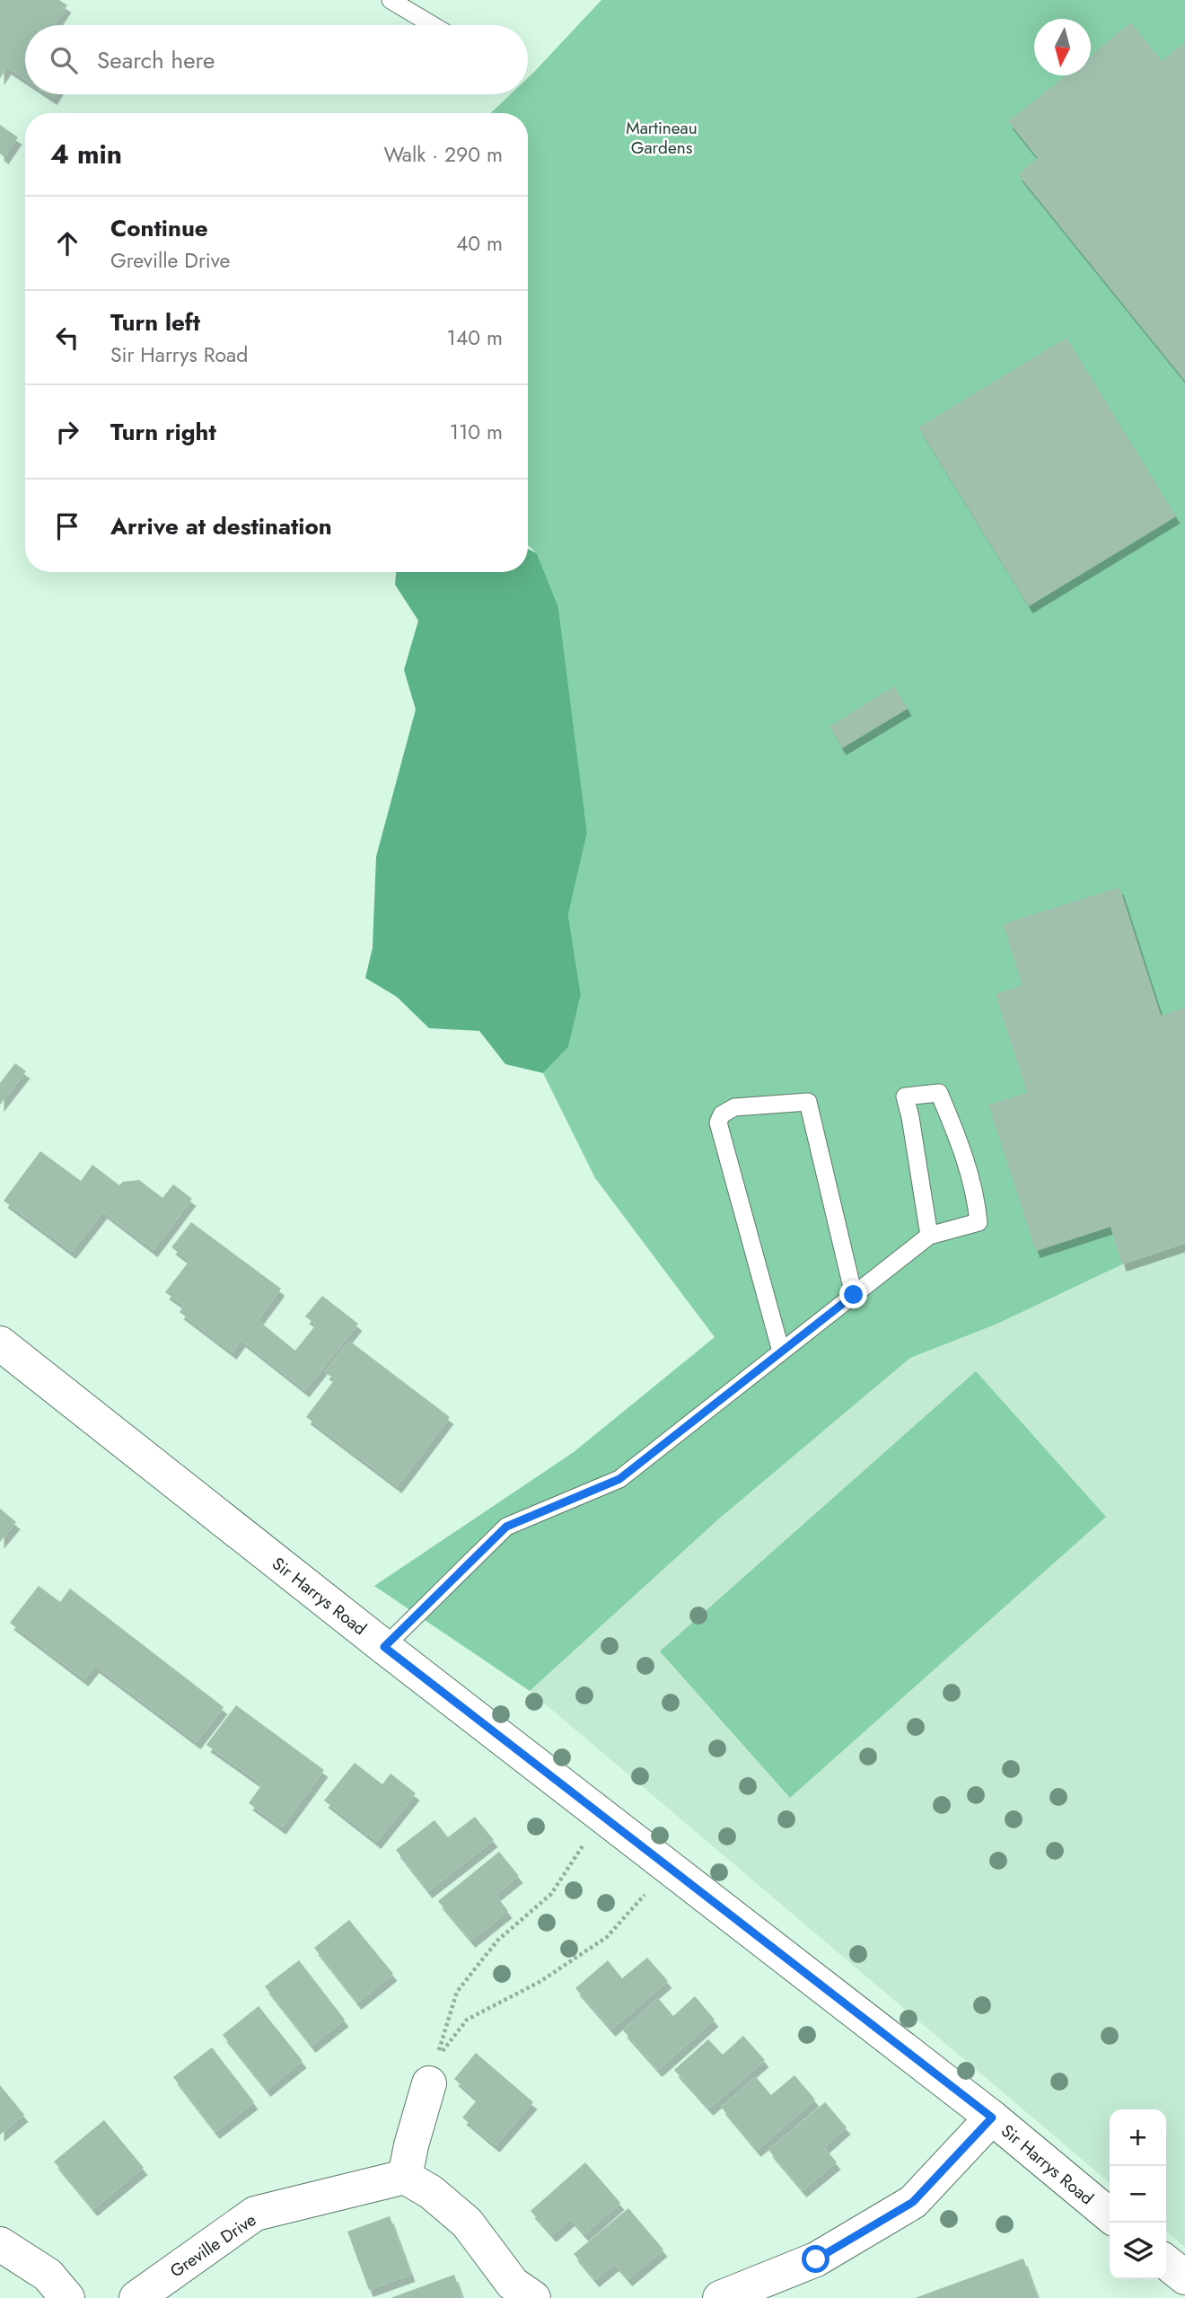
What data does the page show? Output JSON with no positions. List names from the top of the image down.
{
  "streets": {
    "street": ["Sir Harrys Road", "Greville Drive"]
  },
  "parks": ["Martineau Gardens"],
  "north": "bottom",
  "page": {
    "search": "Search here",
    "heading": ["4 min", "Walk · 290 m"],
    "list": [
      ["Continue", "Greville Drive", "40 m"],
      ["Turn left", "Sir Harrys Road", "140 m"],
      ["Turn right", "110 m"],
      "Arrive at destination"
    ],
    "map_buttons": ["+", "−"]
  }
}
